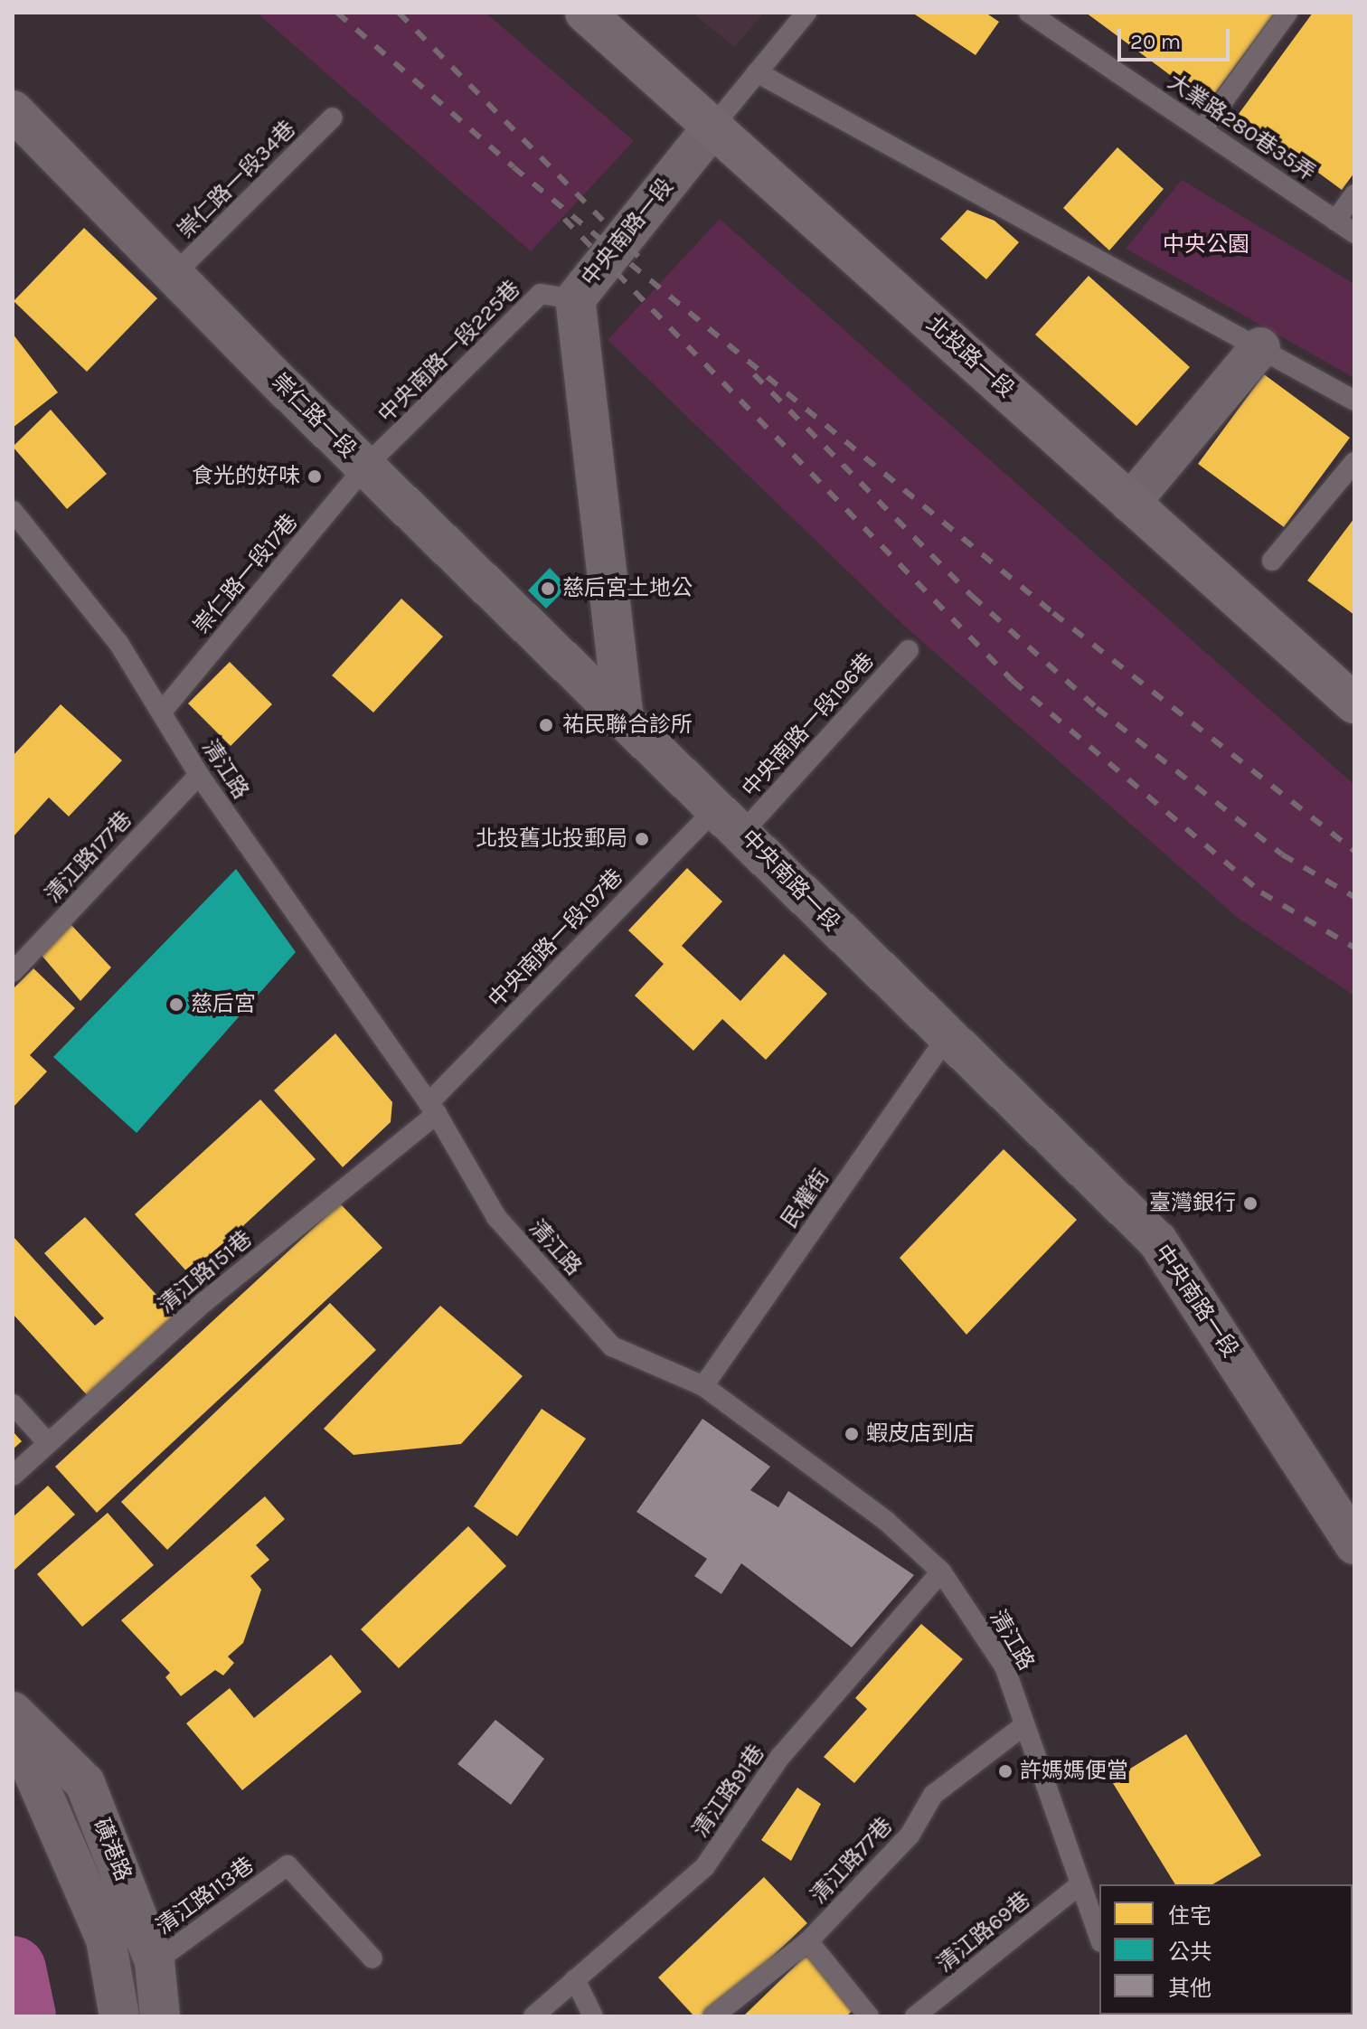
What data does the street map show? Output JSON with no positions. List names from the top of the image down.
{
  "streets": {
    "street": [
      "中央南路一段",
      "北投路一段",
      "崇仁路一段",
      "磺港路"
    ],
    "lane": [
      "大業路280巷35弄",
      "崇仁路一段34巷",
      "中央南路一段225巷",
      "崇仁路一段17巷",
      "中央南路一段196巷",
      "清江路",
      "清江路177巷",
      "中央南路一段197巷",
      "民權街",
      "清江路151巷",
      "清江路91巷",
      "清江路77巷",
      "清江路113巷",
      "清江路69巷"
    ]
  },
  "crossings": [
    ["崇仁路一段34巷", "崇仁路一段"],
    ["中央南路一段", "中央南路一段225巷"],
    ["中央南路一段", "北投路一段"],
    ["中央南路一段", "崇仁路一段"],
    ["中央南路一段", "中央南路一段196巷"],
    ["中央南路一段", "中央南路一段197巷"],
    ["中央南路一段", "民權街"],
    ["中央南路一段225巷", "崇仁路一段"],
    ["中央南路一段225巷", "崇仁路一段17巷"],
    ["崇仁路一段", "崇仁路一段17巷"],
    ["崇仁路一段17巷", "清江路"],
    ["中央南路一段196巷", "中央南路一段197巷"],
    ["清江路", "清江路177巷"],
    ["清江路", "中央南路一段197巷"],
    ["清江路", "民權街"],
    ["清江路", "清江路151巷"],
    ["清江路", "清江路91巷"],
    ["清江路", "清江路77巷"],
    ["清江路", "清江路69巷"],
    ["中央南路一段197巷", "清江路151巷"],
    ["磺港路", "清江路113巷"]
  ],
  "parks": ["中央公園"],
  "places": [
    "食光的好味",
    "慈后宮土地公",
    "祐民聯合診所",
    "北投舊北投郵局",
    "慈后宮",
    "臺灣銀行",
    "蝦皮店到店",
    "許媽媽便當"
  ],
  "legend": ["住宅", "公共", "其他"],
  "scale_bar": "20 m"
}
